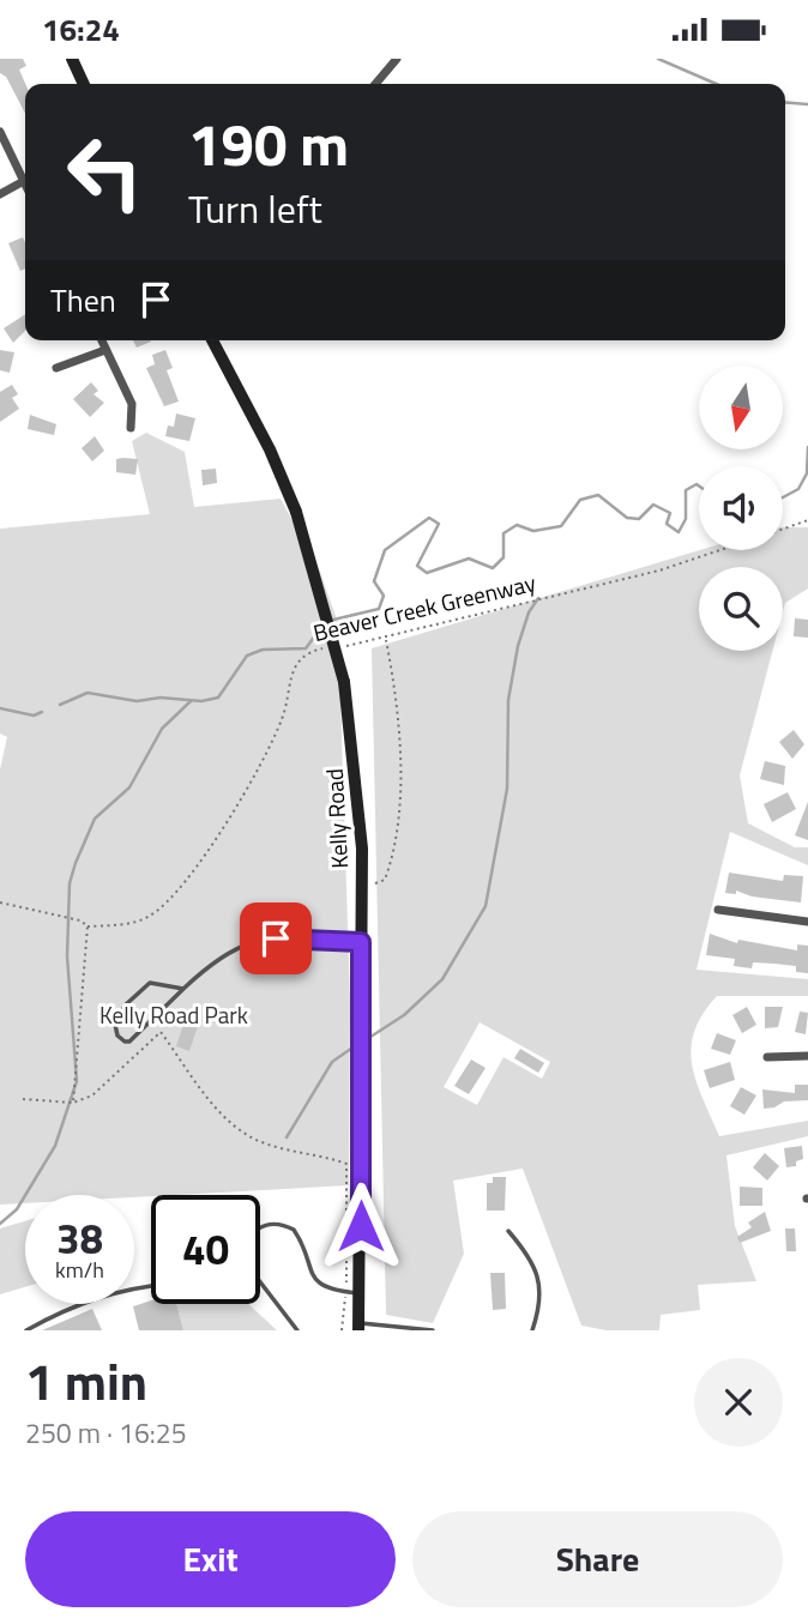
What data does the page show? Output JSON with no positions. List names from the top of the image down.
{
  "streets": {
    "street": ["Kelly Road"],
    "path": ["Beaver Creek Greenway"]
  },
  "parks": ["Kelly Road Park"],
  "north": "bottom",
  "page": {
    "status": "16:24",
    "turn": ["190 m", "Turn left"],
    "then": "Then",
    "speed": "38 km/h",
    "limit": "40",
    "heading": ["1 min", "250 m · 16:25"],
    "buttons": ["Exit", "Share"]
  }
}
